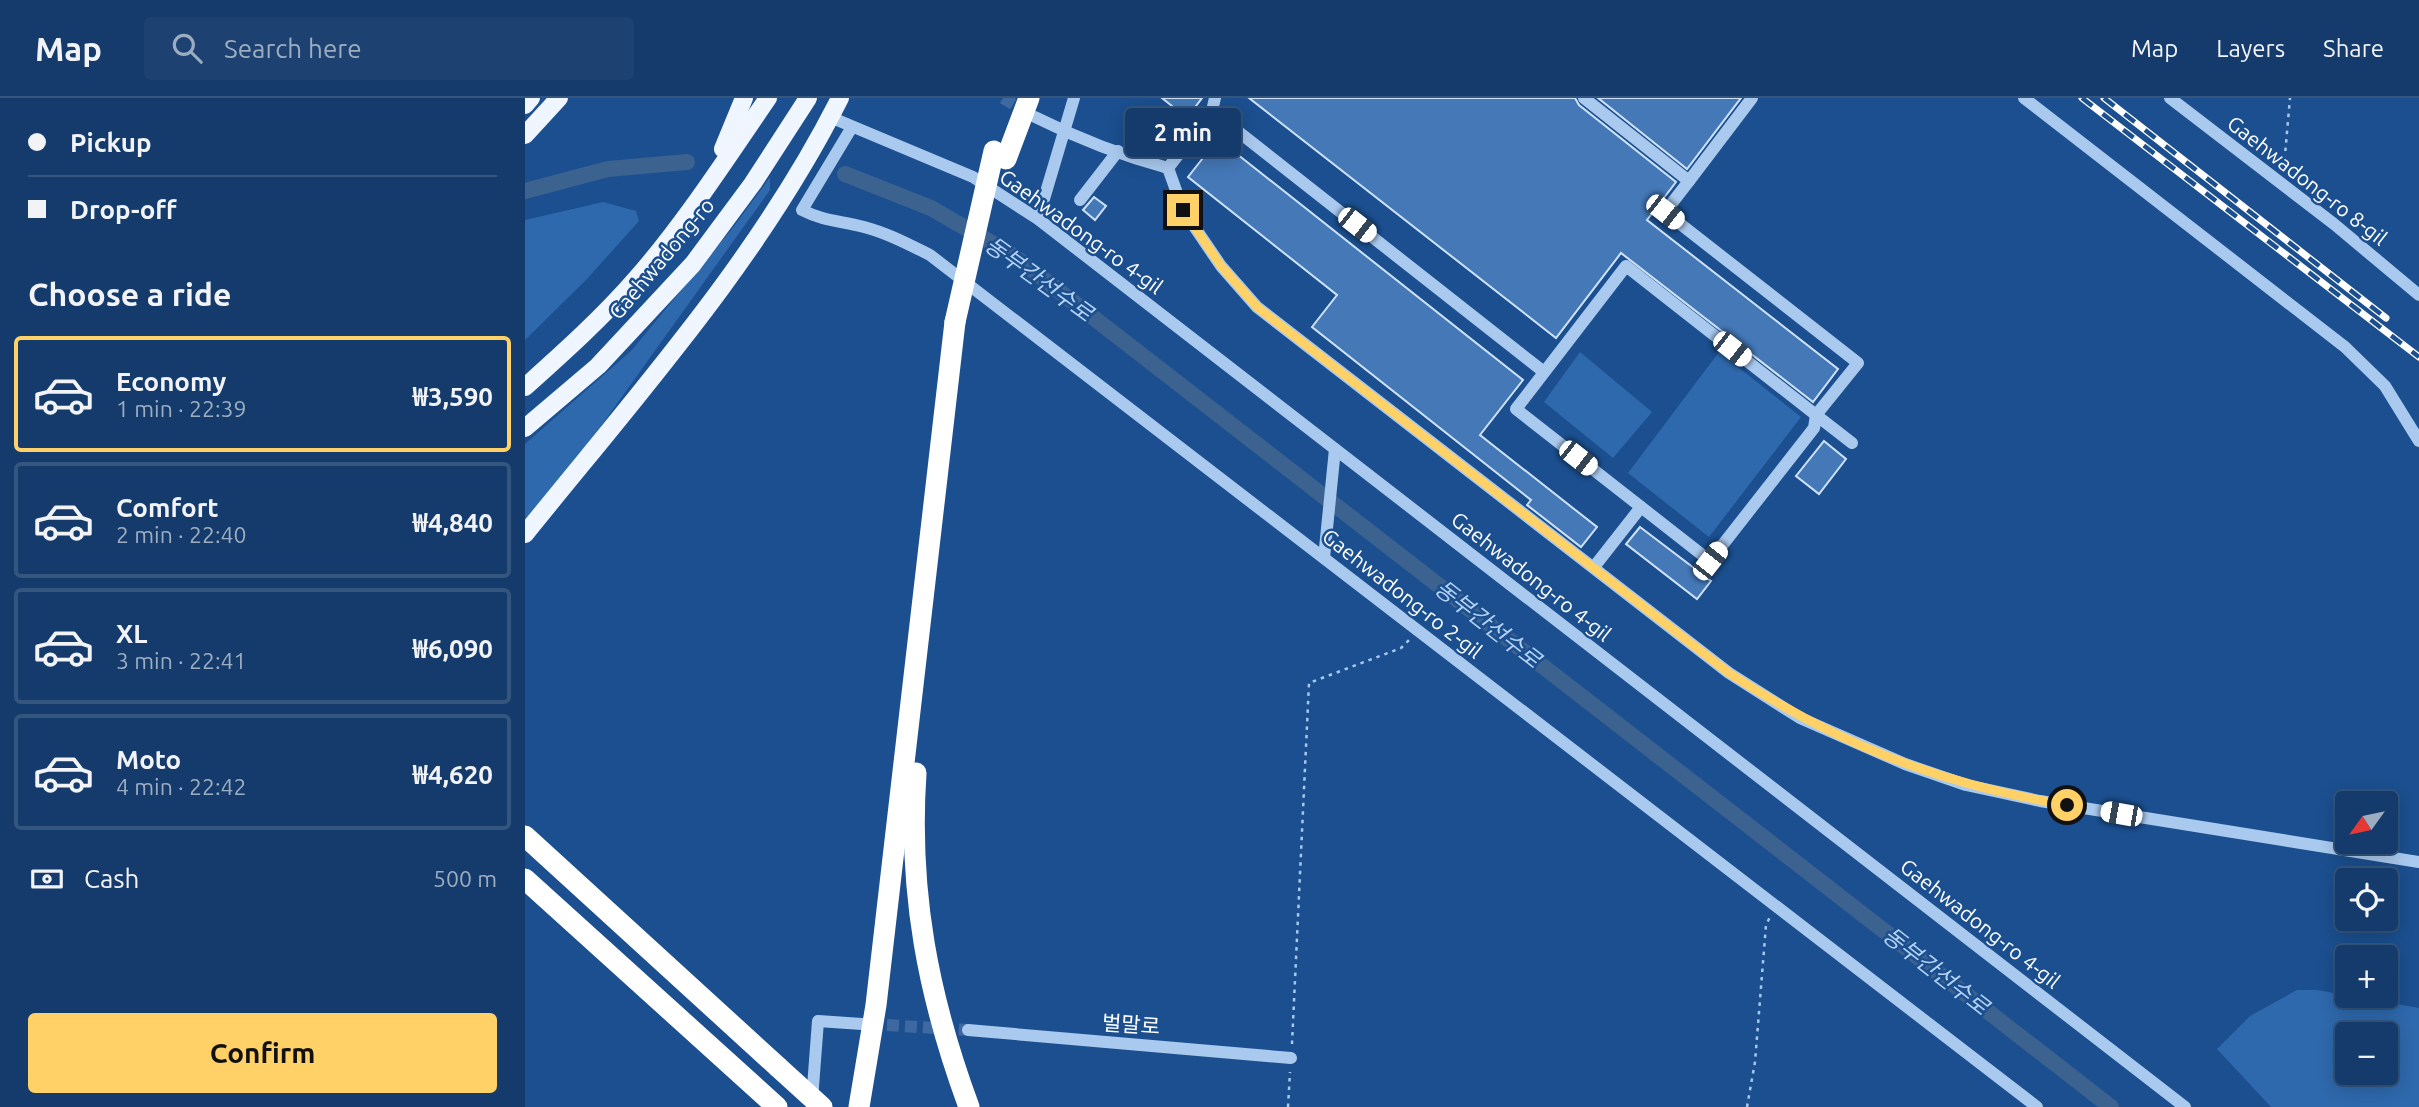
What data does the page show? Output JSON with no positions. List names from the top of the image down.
{
  "streets": {
    "main road": ["Gaehwadong-ro"],
    "street": [
      "Gaehwadong-ro 8-gil",
      "Gaehwadong-ro 4-gil",
      "Gaehwadong-ro 2-gil",
      "벌말로"
    ]
  },
  "crossings": [
    ["Gaehwadong-ro 4-gil", "Gaehwadong-ro 2-gil"]
  ],
  "water": ["동부간선수로"],
  "north": "bottom left",
  "page": {
    "header": "Map",
    "search": "Search here",
    "nav": ["Map", "Layers", "Share"],
    "banner": ["Pickup", "Drop-off"],
    "bubble": "2 min",
    "heading": "Choose a ride",
    "list": [
      {
        "name": "Economy",
        "note": "1 min · 22:39",
        "value": "₩3,590"
      },
      {
        "name": "Comfort",
        "note": "2 min · 22:40",
        "value": "₩4,840"
      },
      {
        "name": "XL",
        "note": "3 min · 22:41",
        "value": "₩6,090"
      },
      {
        "name": "Moto",
        "note": "4 min · 22:42",
        "value": "₩4,620"
      }
    ],
    "map_buttons": ["+", "−"],
    "pay": ["Cash", "500 m"],
    "buttons": "Confirm"
  }
}
